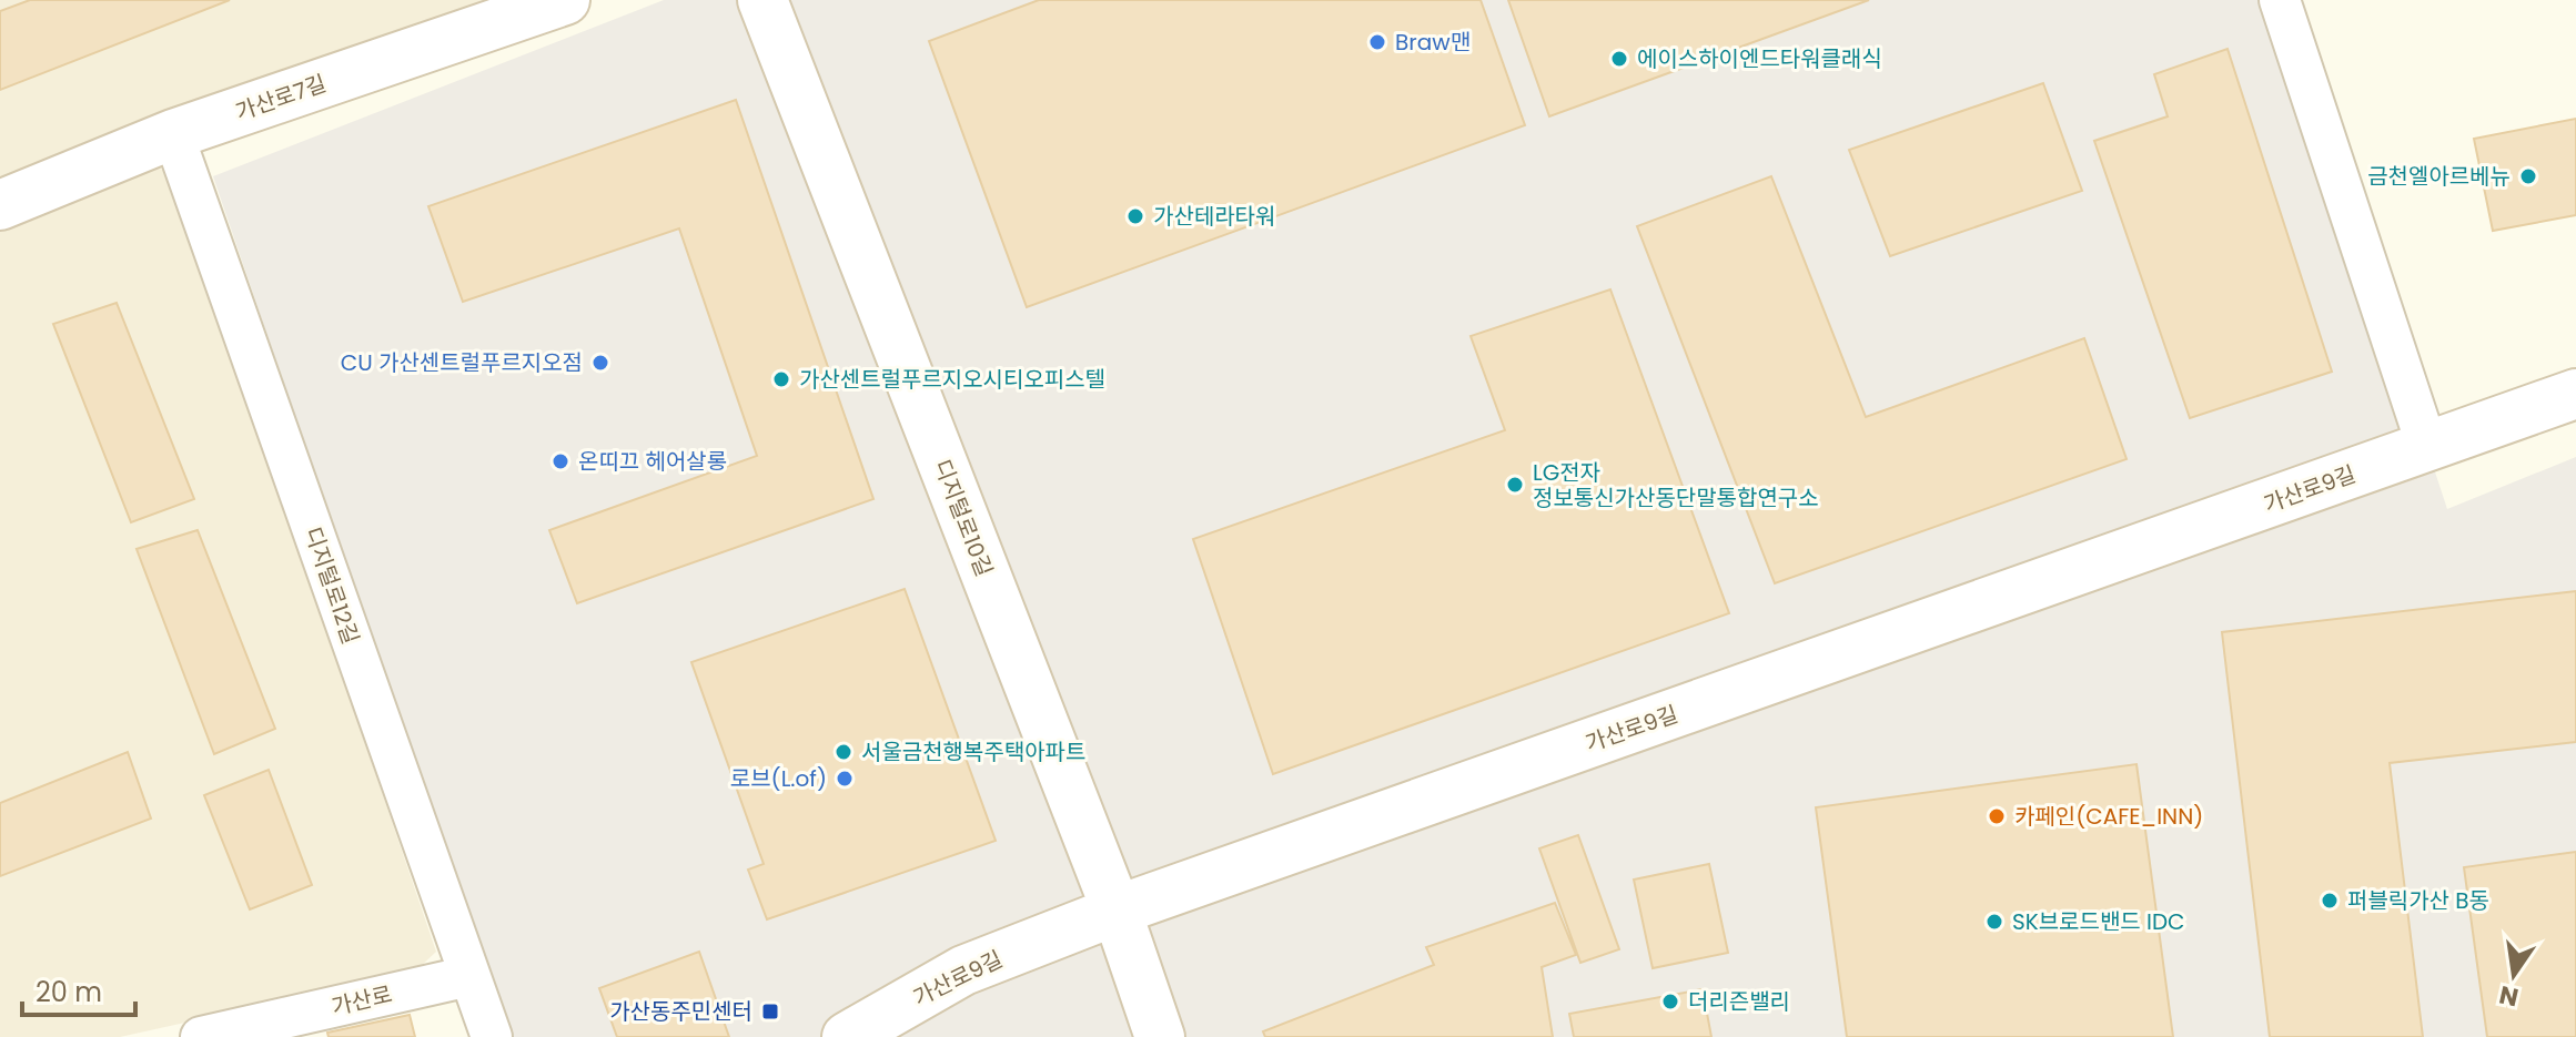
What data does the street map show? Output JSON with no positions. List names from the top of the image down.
{
  "streets": {
    "street": [
      "가산로7길",
      "가산로9길",
      "디지털로10길",
      "디지털로12길",
      "가산로"
    ]
  },
  "crossings": [
    ["가산로7길", "디지털로12길"],
    ["가산로9길", "디지털로10길"],
    ["디지털로12길", "가산로"]
  ],
  "places": {
    "other": [
      "Braw맨",
      "에이스하이엔드타워클래식",
      "금천엘아르베뉴",
      "가산테라타워",
      "CU 가산센트럴푸르지오점",
      "가산센트럴푸르지오시티오피스텔",
      "온띠끄 헤어살롱",
      "LG전자 정보통신가산동단말통합연구소",
      "서울금천행복주택아파트",
      "로브(L.of)",
      "카페인(CAFE_INN)",
      "퍼블릭가산 B동",
      "SK브로드밴드 IDC",
      "더리즌밸리"
    ],
    "transit": ["가산동주민센터"]
  },
  "scale_bar": "20 m",
  "north": "bottom"
}
